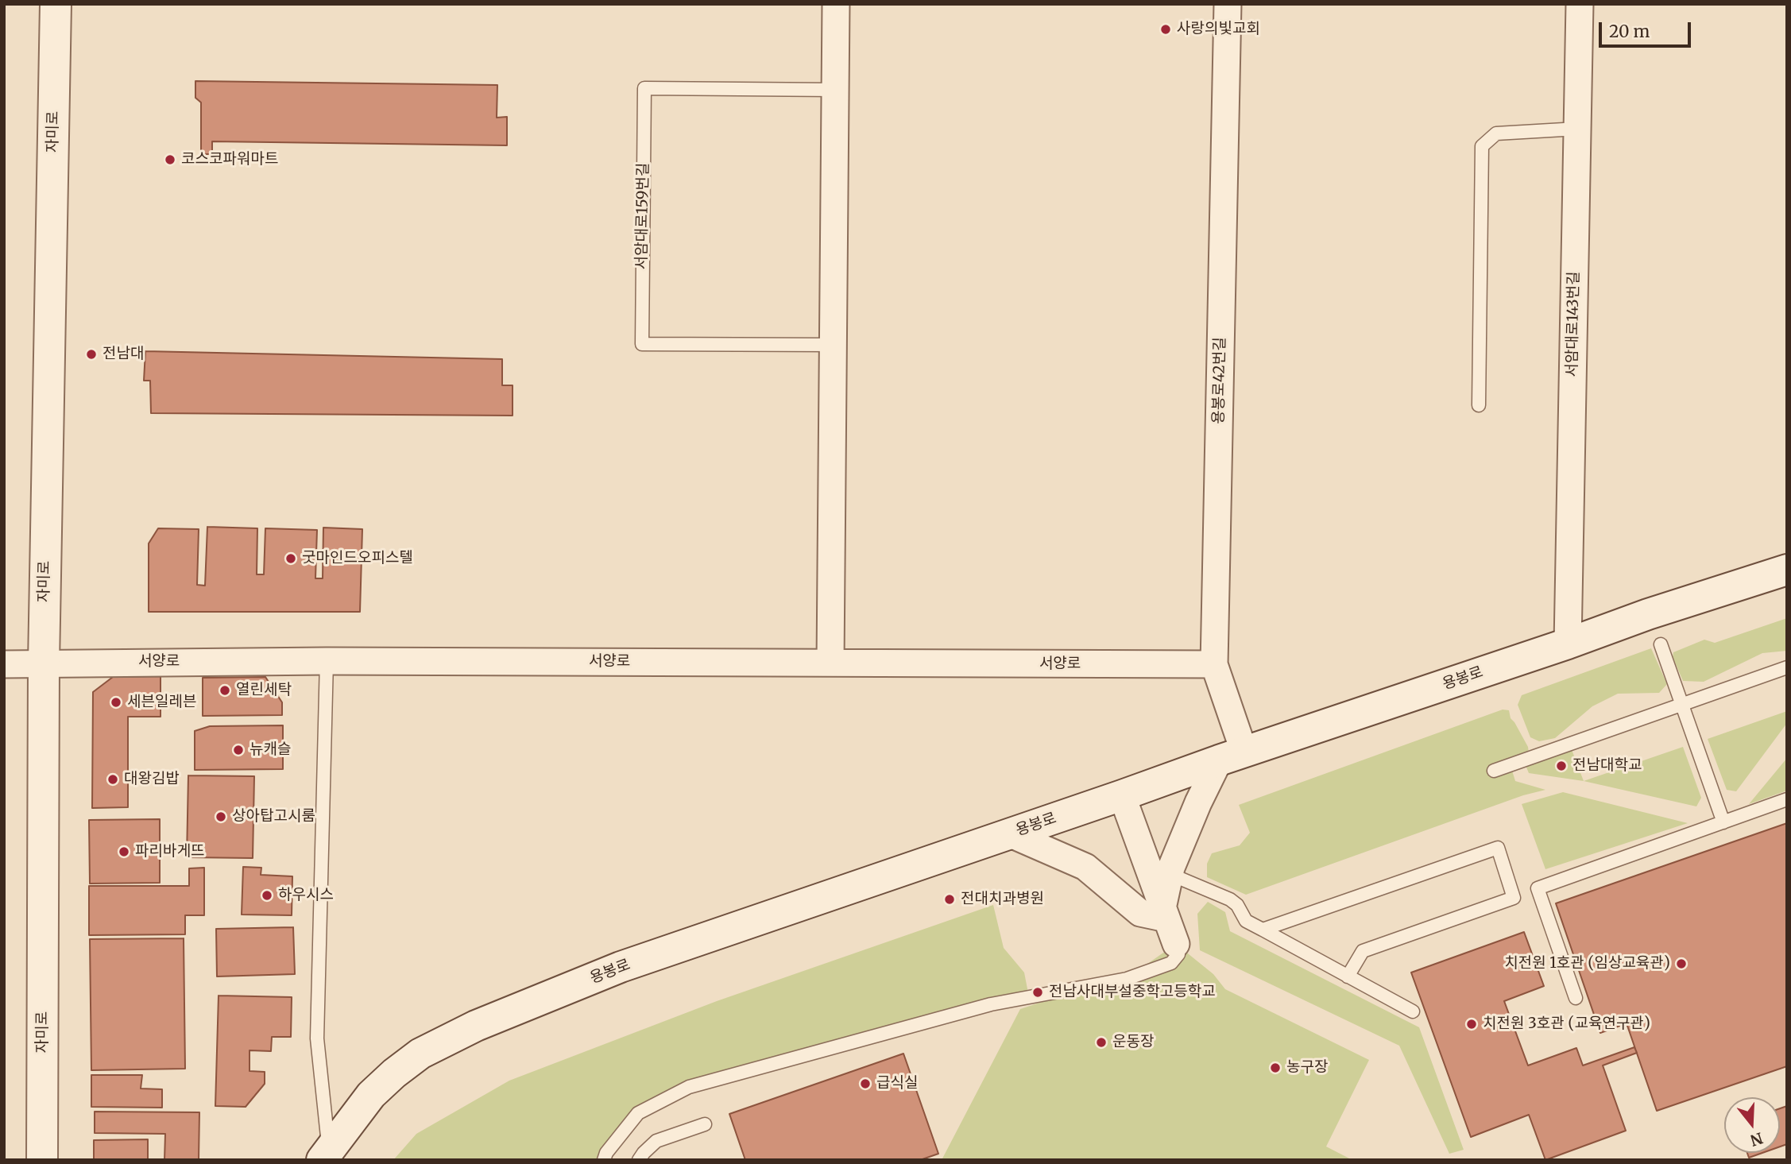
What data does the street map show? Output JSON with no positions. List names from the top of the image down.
{
  "streets": {
    "main road": ["자미로", "용봉로"],
    "street": ["서암대로143번길", "용봉로42번길", "서양로"],
    "lane": ["서암대로159번길"]
  },
  "crossings": [
    ["자미로", "서양로"],
    ["서암대로143번길", "용봉로"],
    ["용봉로42번길", "서양로"],
    ["용봉로42번길", "용봉로"],
    ["서양로", "용봉로"]
  ],
  "places": [
    "사랑의빛교회",
    "코스코파워마트",
    "전남대",
    "굿마인드오피스텔",
    "열린세탁",
    "세븐일레븐",
    "뉴캐슬",
    "전남대학교",
    "대왕김밥",
    "상아탑고시룸",
    "파리바게뜨",
    "하우시스",
    "전대치과병원",
    "치전원 1호관 (임상교육관)",
    "전남사대부설중학고등학교",
    "치전원 3호관 (교육연구관)",
    "운동장",
    "농구장",
    "급식실"
  ],
  "scale_bar": "20 m",
  "north": "bottom"
}
